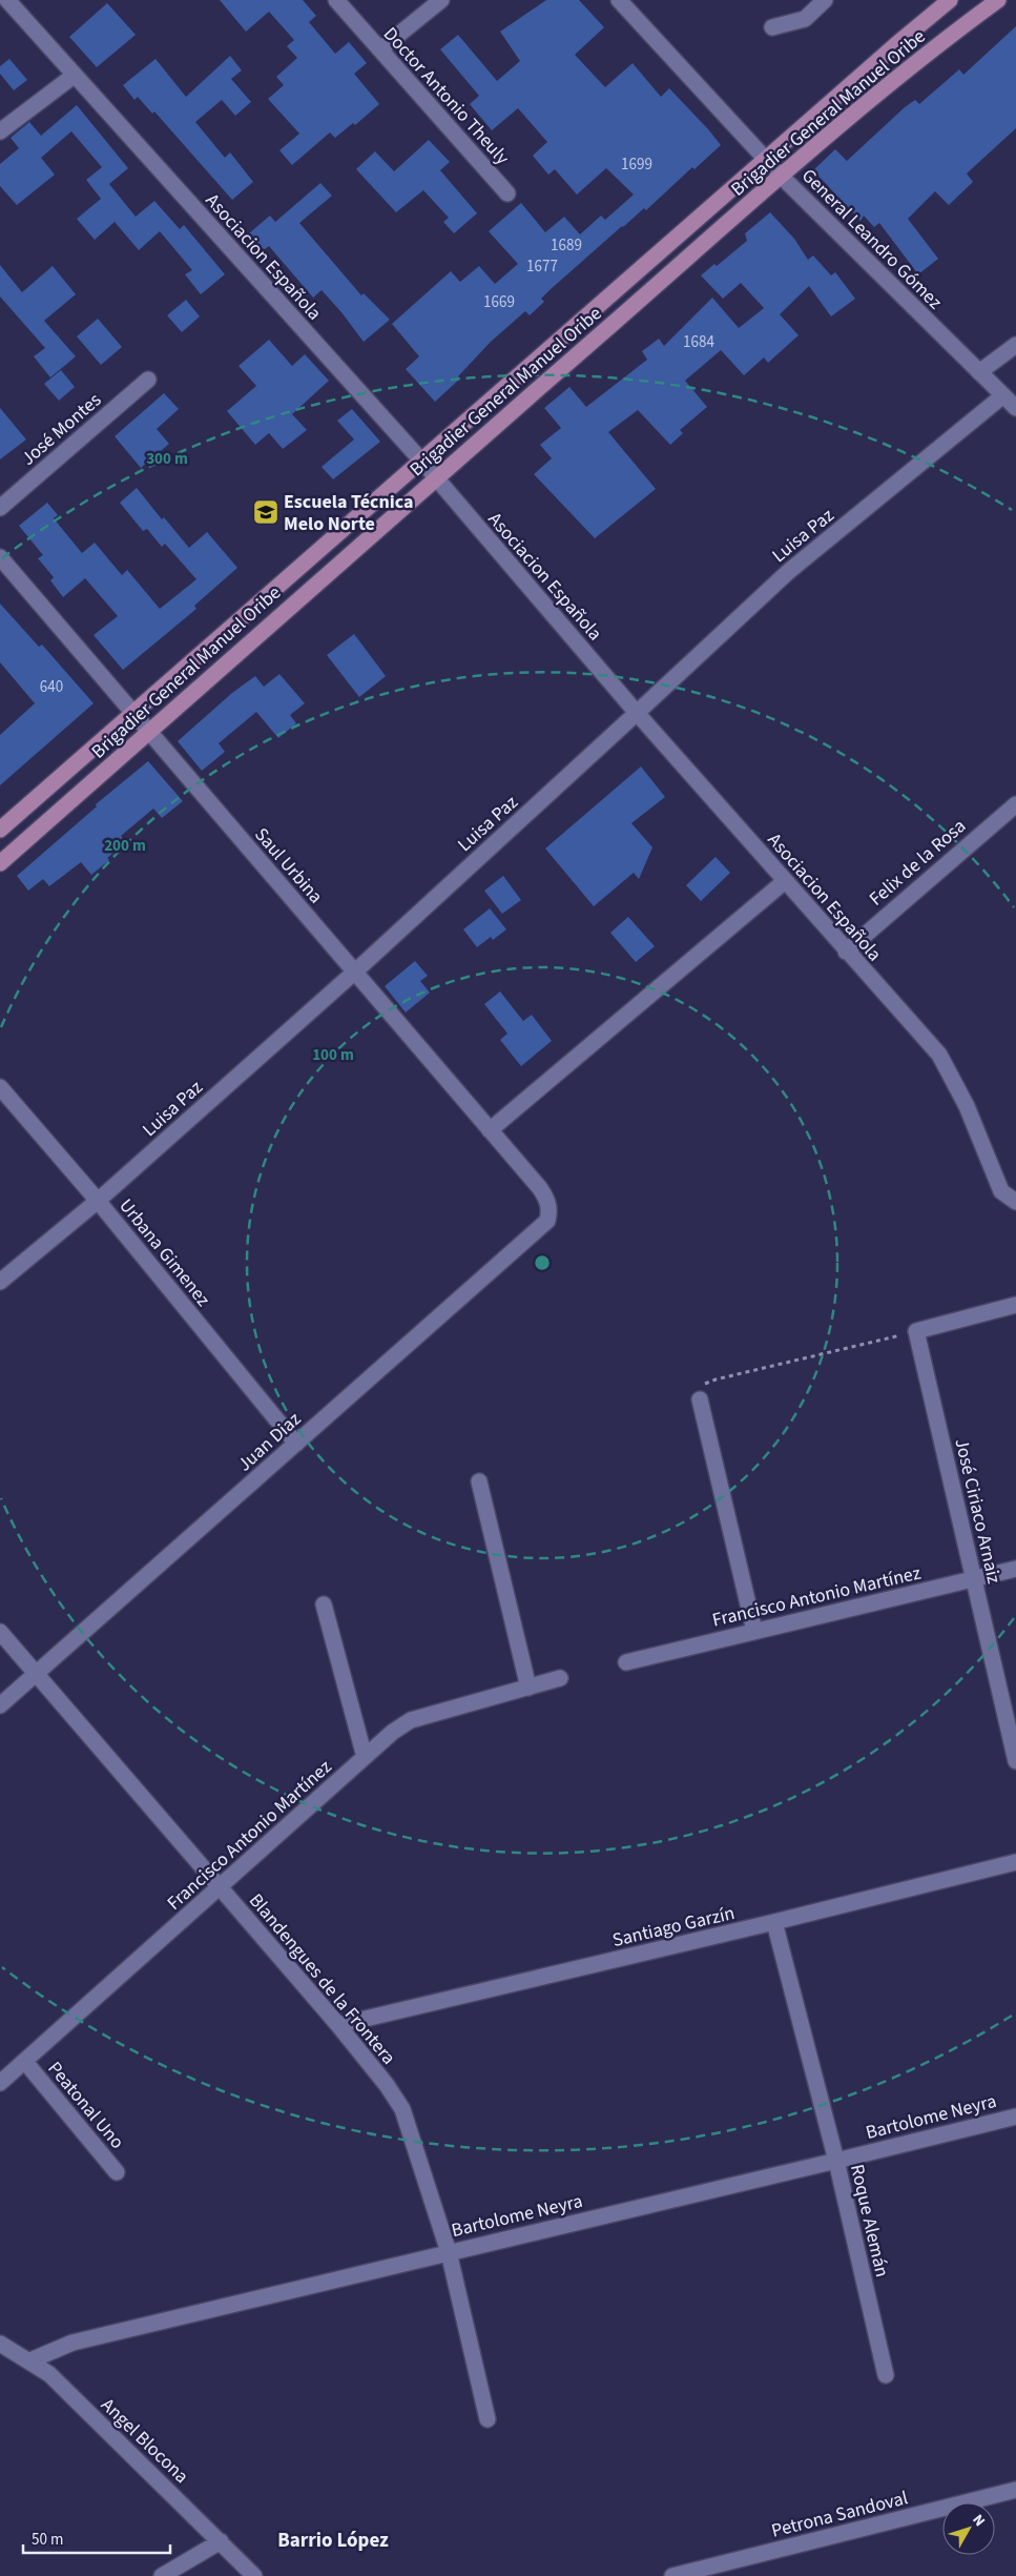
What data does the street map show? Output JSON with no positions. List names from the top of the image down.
{
  "streets": {
    "main road": ["Brigadier General Manuel Oribe"],
    "street": [
      "Doctor Antonio Theuly",
      "General Leandro Gómez",
      "Asociacion Española",
      "José Montes",
      "Luisa Paz",
      "Felix de la Rosa",
      "Saul Urbina",
      "Urbana Gimenez",
      "Juan Diaz",
      "José Ciriaco Arnaiz",
      "Francisco Antonio Martínez",
      "Santiago Garzín",
      "Blandengues de la Frontera",
      "Peatonal Uno",
      "Bartolome Neyra",
      "Roque Alemán",
      "Angel Blocona",
      "Petrona Sandoval"
    ]
  },
  "crossings": [
    ["Brigadier General Manuel Oribe", "General Leandro Gómez"],
    ["Brigadier General Manuel Oribe", "Asociacion Española"],
    ["Brigadier General Manuel Oribe", "Saul Urbina"],
    ["General Leandro Gómez", "Luisa Paz"],
    ["Asociacion Española", "Luisa Paz"],
    ["Asociacion Española", "Felix de la Rosa"],
    ["Luisa Paz", "Saul Urbina"],
    ["Luisa Paz", "Urbana Gimenez"],
    ["Saul Urbina", "Juan Diaz"],
    ["Urbana Gimenez", "Juan Diaz"],
    ["Juan Diaz", "Blandengues de la Frontera"],
    ["José Ciriaco Arnaiz", "Francisco Antonio Martínez"],
    ["Francisco Antonio Martínez", "Blandengues de la Frontera"],
    ["Francisco Antonio Martínez", "Peatonal Uno"],
    ["Santiago Garzín", "Blandengues de la Frontera"],
    ["Santiago Garzín", "Roque Alemán"],
    ["Blandengues de la Frontera", "Bartolome Neyra"],
    ["Bartolome Neyra", "Roque Alemán"],
    ["Bartolome Neyra", "Angel Blocona"]
  ],
  "districts": ["Barrio López"],
  "places": {
    "school or university": ["Escuela Técnica Melo Norte"]
  },
  "house_numbers": [
    "1699",
    "1689",
    "1677",
    "1669",
    "1684",
    "640"
  ],
  "scale_bar": "50 m",
  "north": "top right",
  "rings": ["300 m", "200 m", "100 m"]
}
